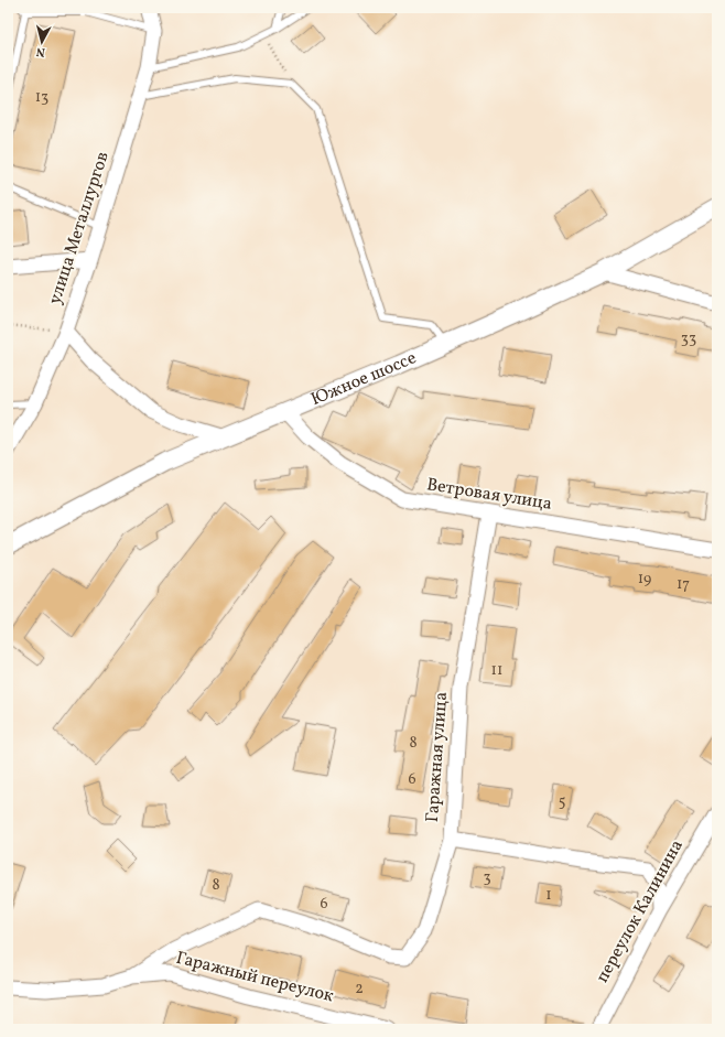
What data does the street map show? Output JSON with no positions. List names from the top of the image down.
{
  "streets": {
    "street": [
      "улица Металлургов",
      "Южное шоссе",
      "Ветровая улица",
      "Гаражная улица",
      "переулок Калинина",
      "Гаражный переулок"
    ]
  },
  "crossings": [
    ["Южное шоссе", "Ветровая улица"],
    ["Ветровая улица", "Гаражная улица"],
    ["Гаражная улица", "переулок Калинина"]
  ],
  "house_numbers": [
    "13",
    "33",
    "19",
    "17",
    "11",
    "8",
    "6",
    "5",
    "3",
    "8",
    "1",
    "6",
    "2"
  ],
  "north": "bottom"
}
